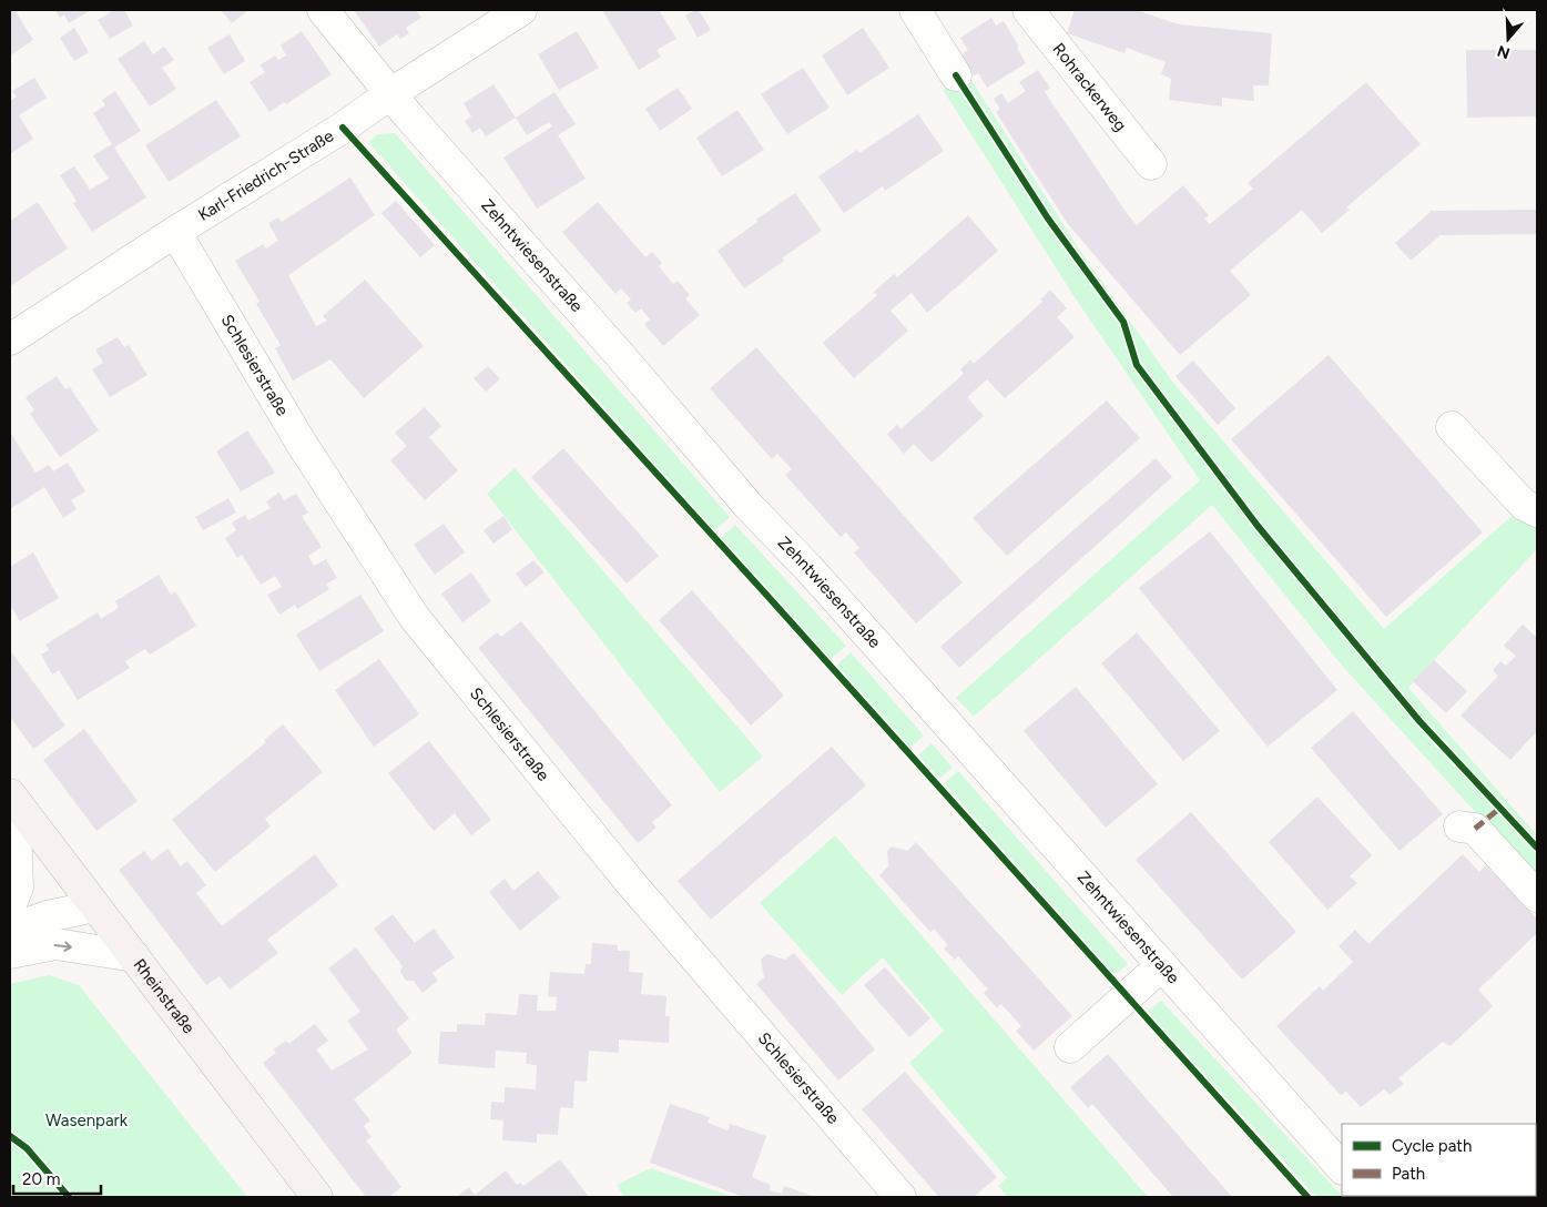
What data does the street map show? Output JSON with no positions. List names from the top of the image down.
{
  "streets": {
    "main road": ["Rheinstraße"],
    "street": [
      "Rohrackerweg",
      "Karl-Friedrich-Straße",
      "Zehntwiesenstraße",
      "Schlesierstraße"
    ]
  },
  "crossings": [
    ["Karl-Friedrich-Straße", "Zehntwiesenstraße"],
    ["Karl-Friedrich-Straße", "Schlesierstraße"]
  ],
  "parks": ["Wasenpark"],
  "legend": ["Cycle path", "Path"],
  "scale_bar": "20 m",
  "north": "bottom"
}
